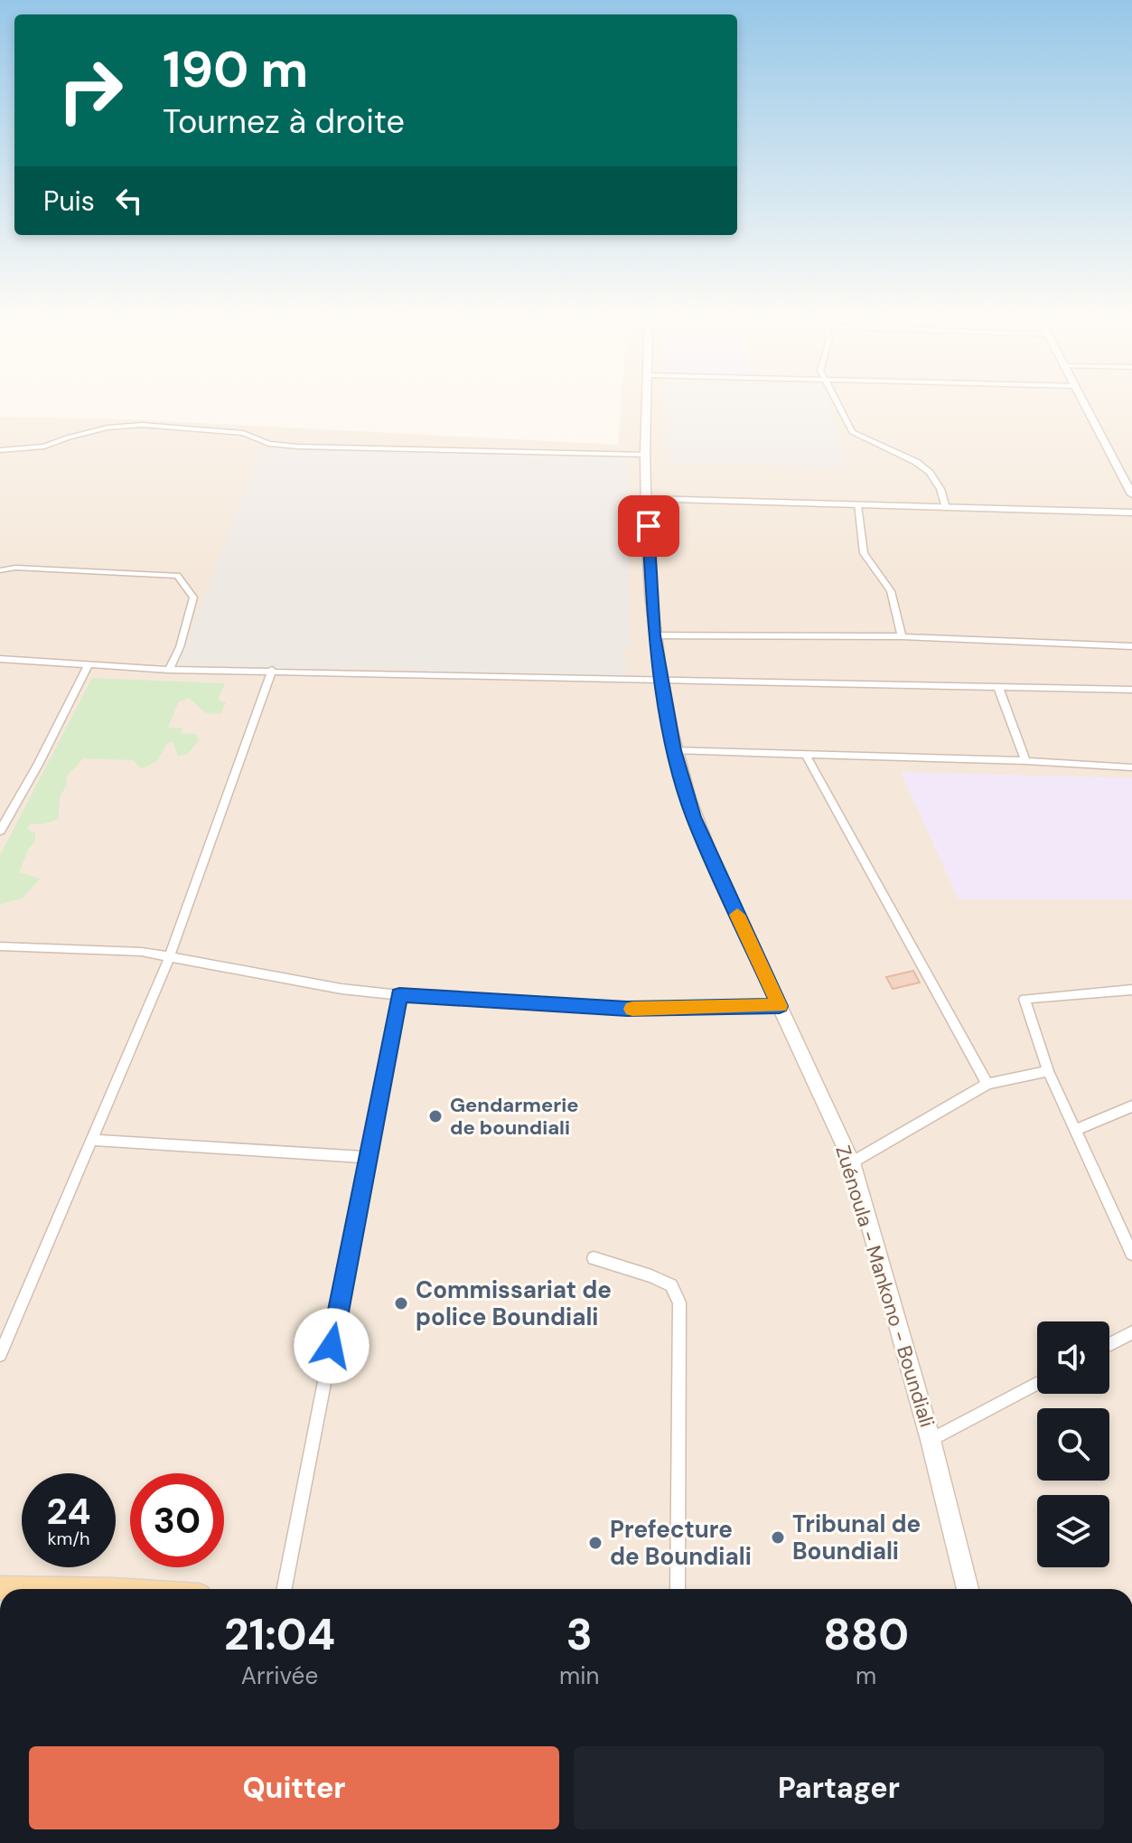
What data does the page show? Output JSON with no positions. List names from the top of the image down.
{
  "streets": {
    "main road": ["Zuénoula - Mankono - Boundiali"]
  },
  "places": [
    "Gendarmerie de boundiali",
    "Commissariat de police Boundiali",
    "Tribunal de Boundiali",
    "Prefecture de Boundiali"
  ],
  "page": {
    "turn": ["190 m", "Tournez à droite"],
    "then": "Puis",
    "speed": "24 km/h",
    "limit": "30",
    "eta": [
      "21:04",
      "Arrivée",
      "3",
      "min",
      "880",
      "m"
    ],
    "buttons": ["Quitter", "Partager"]
  }
}
